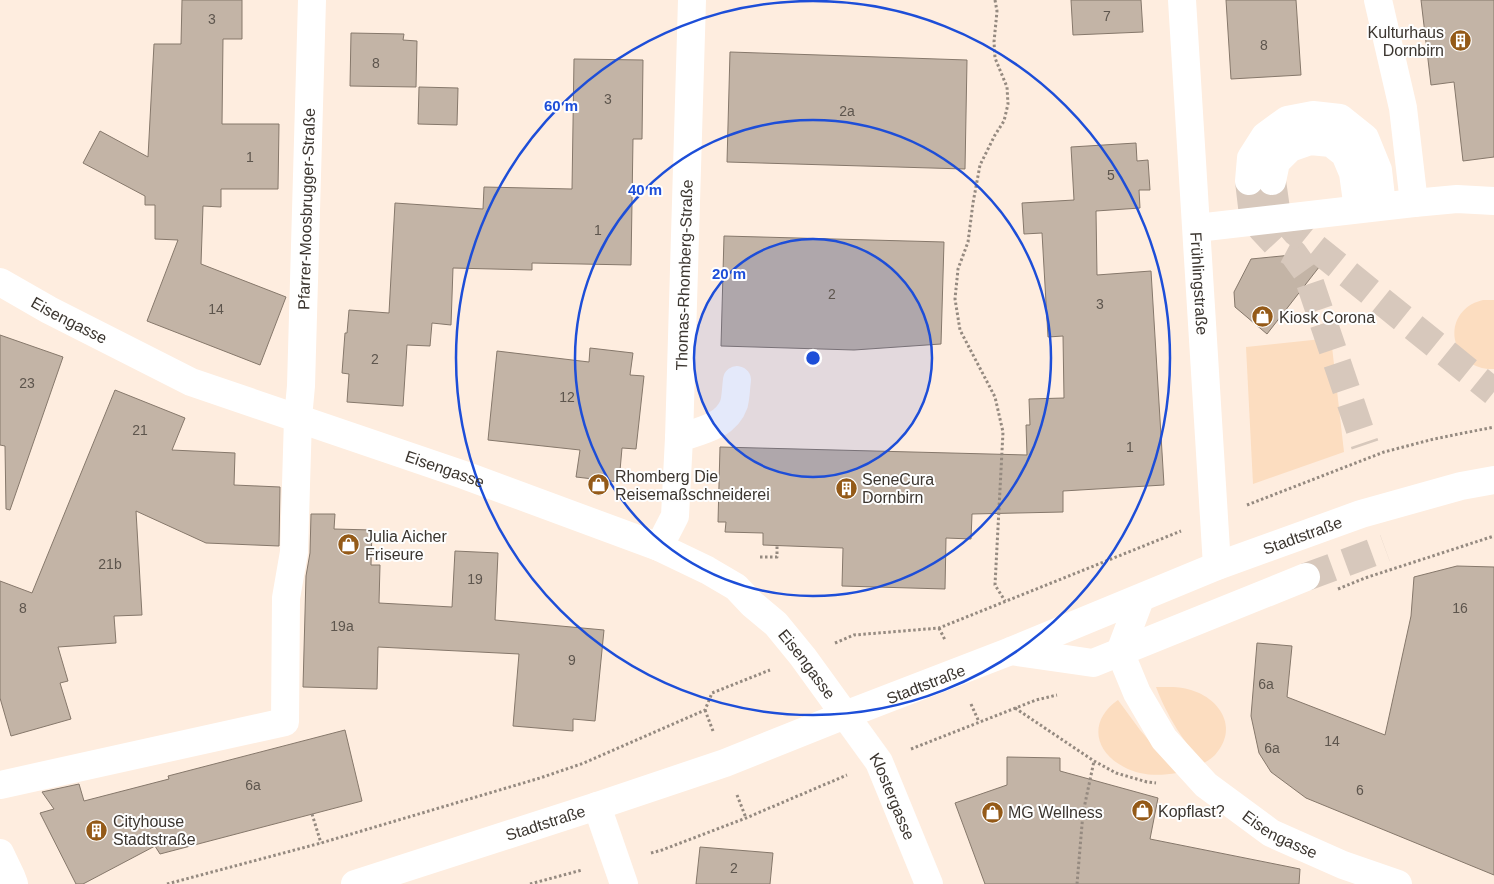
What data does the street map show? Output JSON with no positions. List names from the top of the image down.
{
  "streets": {
    "street": [
      "Pfarrer-Moosbrugger-Straße",
      "Thomas-Rhomberg-Straße",
      "Frühlingstraße",
      "Eisengasse",
      "Stadtstraße",
      "Klostergasse"
    ]
  },
  "crossings": [
    ["Pfarrer-Moosbrugger-Straße", "Eisengasse"],
    ["Thomas-Rhomberg-Straße", "Eisengasse"],
    ["Frühlingstraße", "Stadtstraße"],
    ["Eisengasse", "Stadtstraße"],
    ["Eisengasse", "Klostergasse"],
    ["Stadtstraße", "Klostergasse"]
  ],
  "places": {
    "building": ["Kulturhaus Dornbirn", "SeneCura Dornbirn", "Cityhouse Stadtstraße"],
    "shop": [
      "Kiosk Corona",
      "Rhomberg Die Reisemaßschneiderei",
      "Julia Aicher Friseure",
      "Kopflast?",
      "MG Wellness"
    ]
  },
  "house_numbers": [
    "7",
    "3",
    "8",
    "8",
    "3",
    "2a",
    "1",
    "5",
    "1",
    "2",
    "3",
    "14",
    "2",
    "23",
    "12",
    "21",
    "1",
    "21b",
    "19",
    "8",
    "16",
    "19a",
    "9",
    "6a",
    "14",
    "6a",
    "6a",
    "6",
    "2"
  ],
  "rings": ["60 m", "40 m", "20 m"]
}
